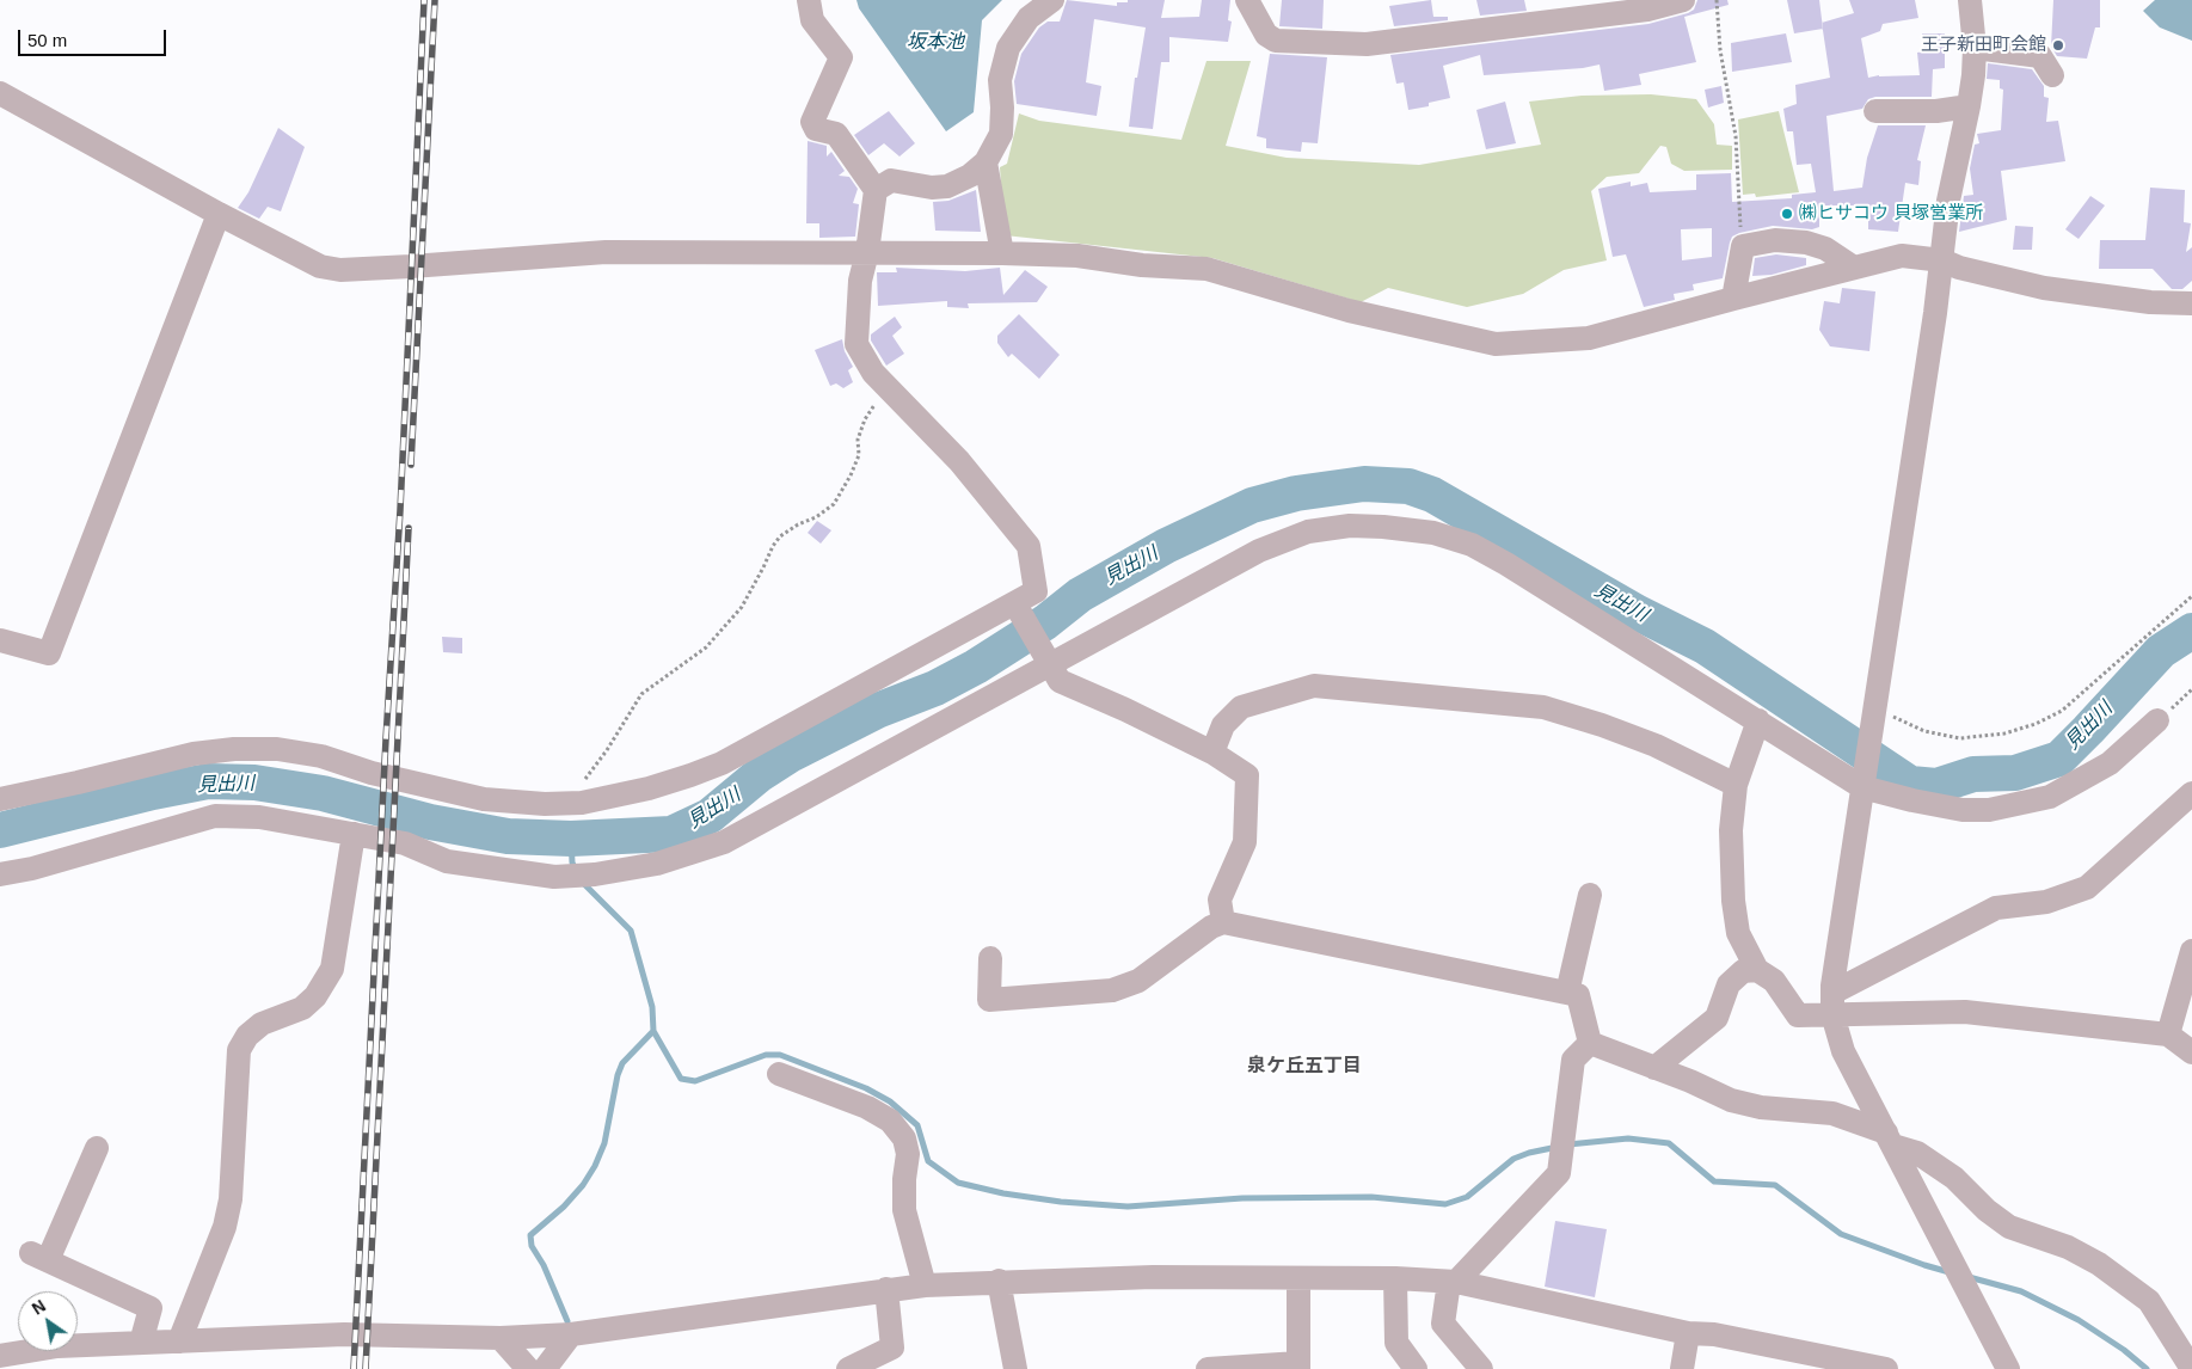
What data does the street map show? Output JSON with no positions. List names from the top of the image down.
{
  "districts": ["泉ケ丘五丁目"],
  "water": ["坂本池", "見出川"],
  "places": ["王子新田町会館", "㈱ヒサコウ 貝塚営業所"],
  "scale_bar": "50 m",
  "north": "top left"
}
